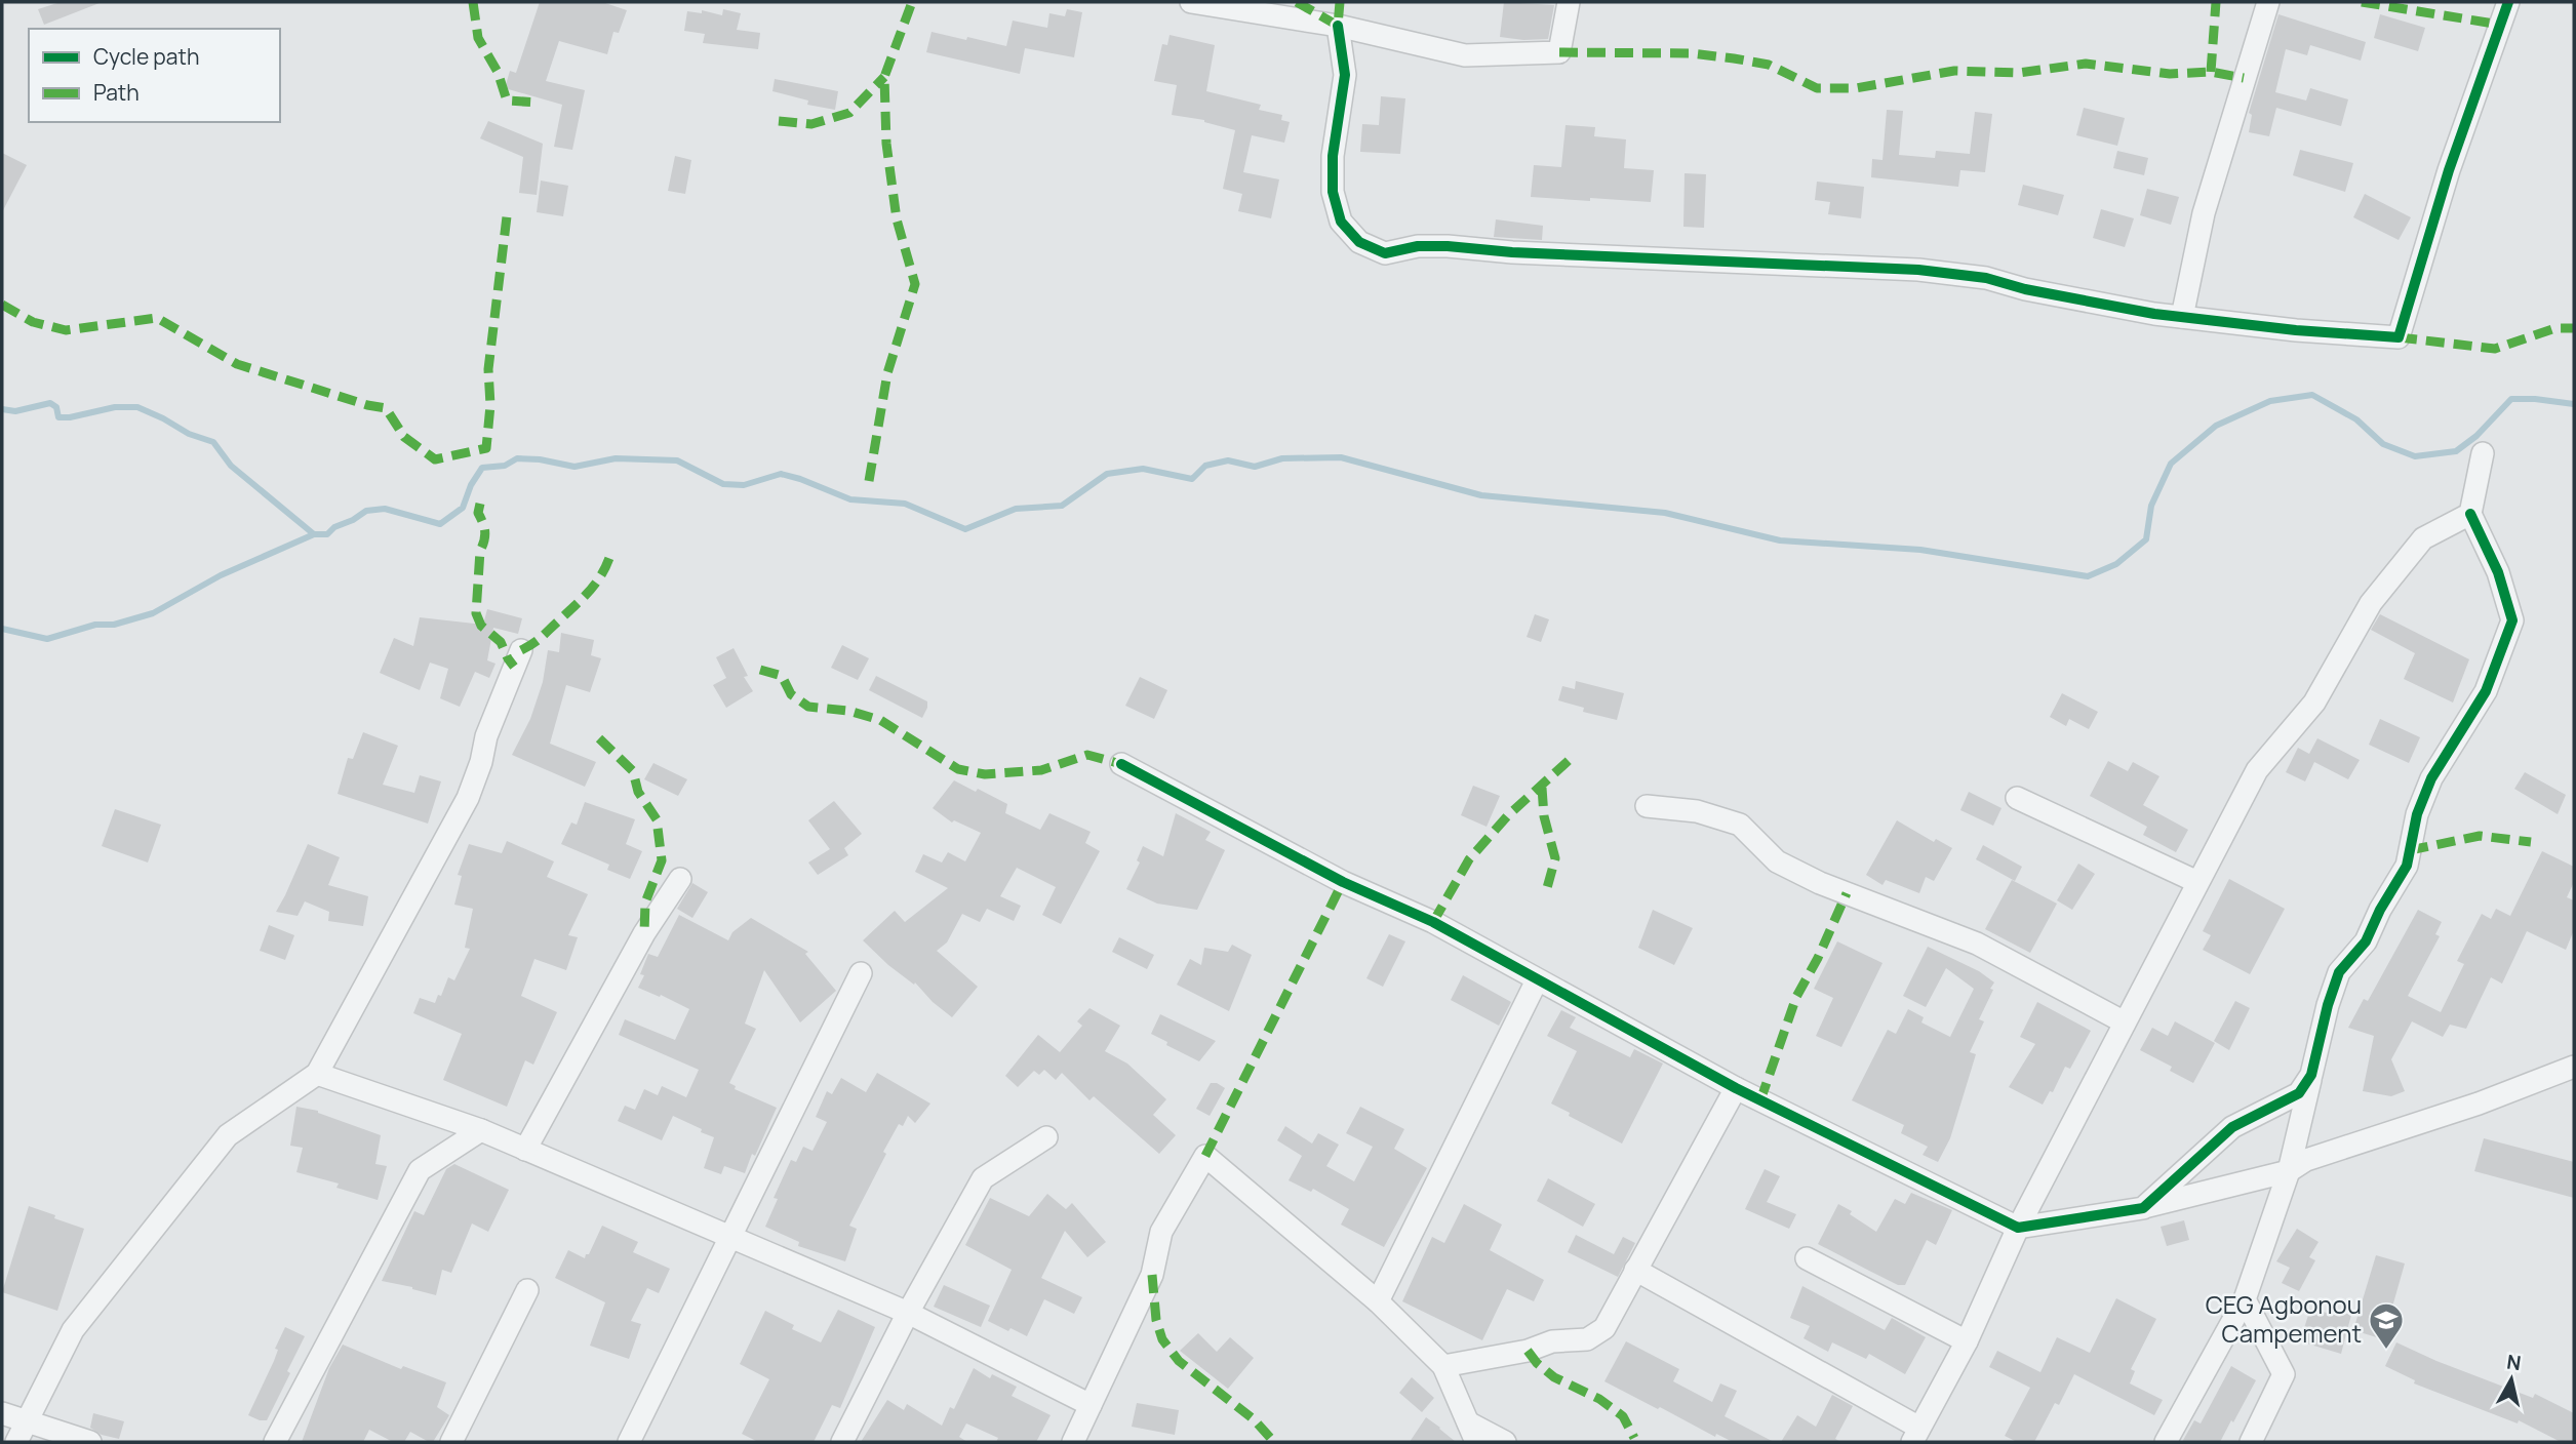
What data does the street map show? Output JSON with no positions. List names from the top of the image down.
{
  "places": {
    "school or university": ["CEG Agbonou Campement"]
  },
  "legend": ["Cycle path", "Path"],
  "north": "top"
}
